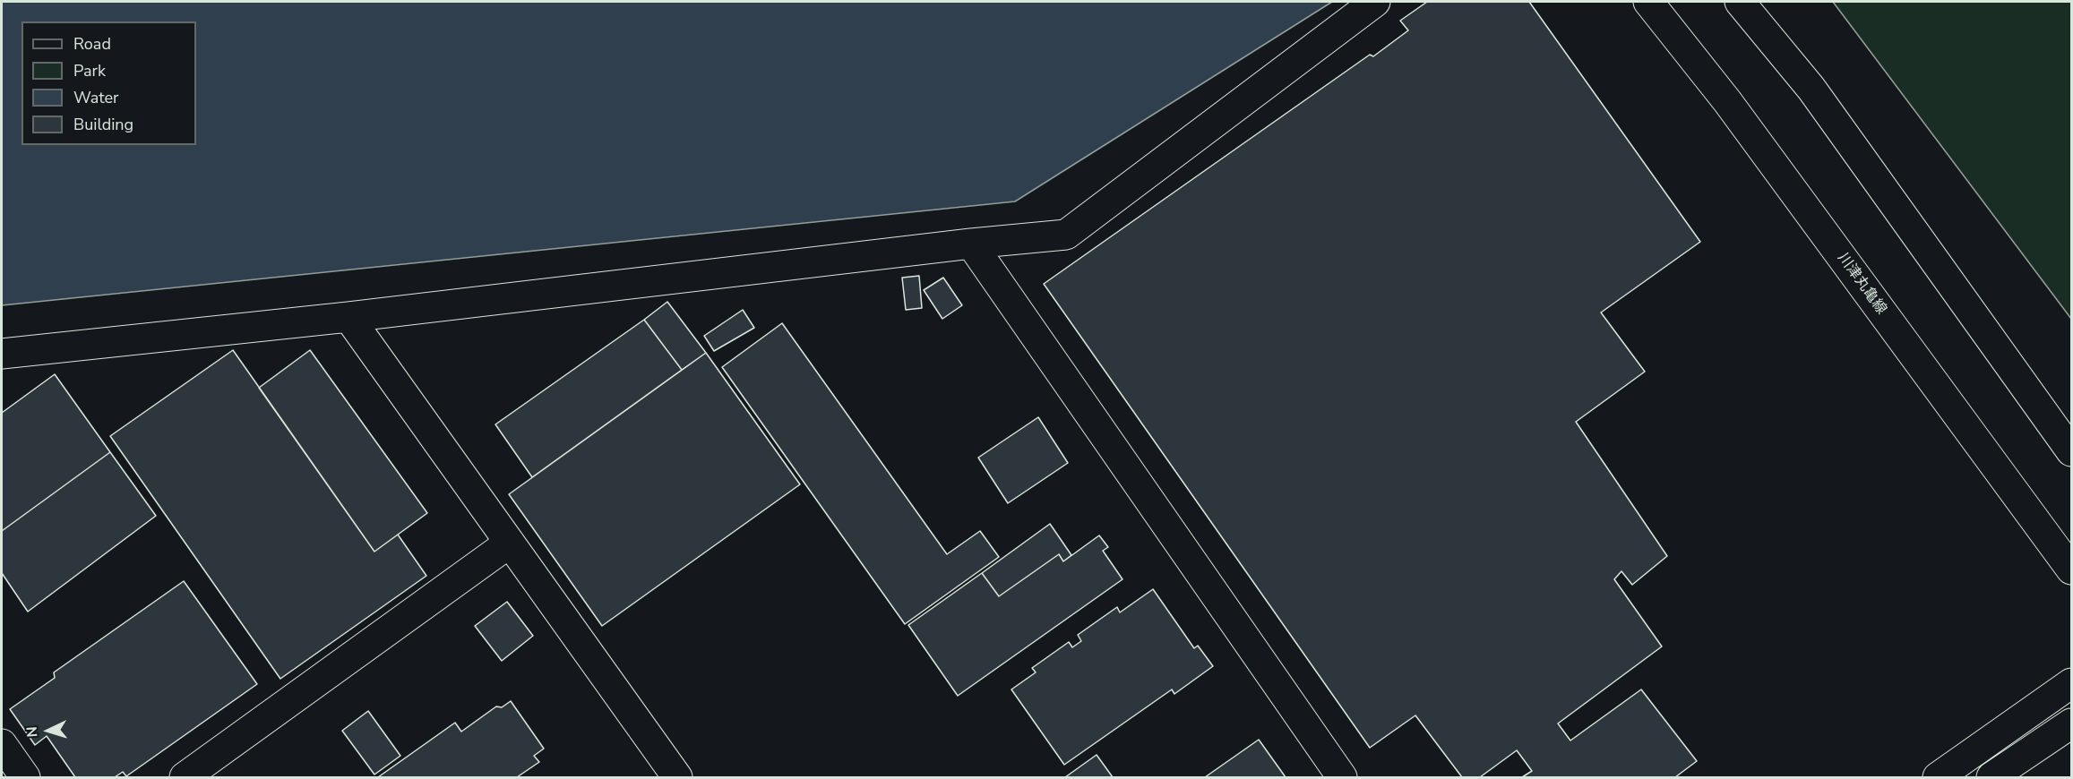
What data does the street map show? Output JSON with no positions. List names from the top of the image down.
{
  "streets": {
    "street": ["川津丸亀線"]
  },
  "legend": [
    "Road",
    "Park",
    "Water",
    "Building"
  ],
  "north": "left"
}
